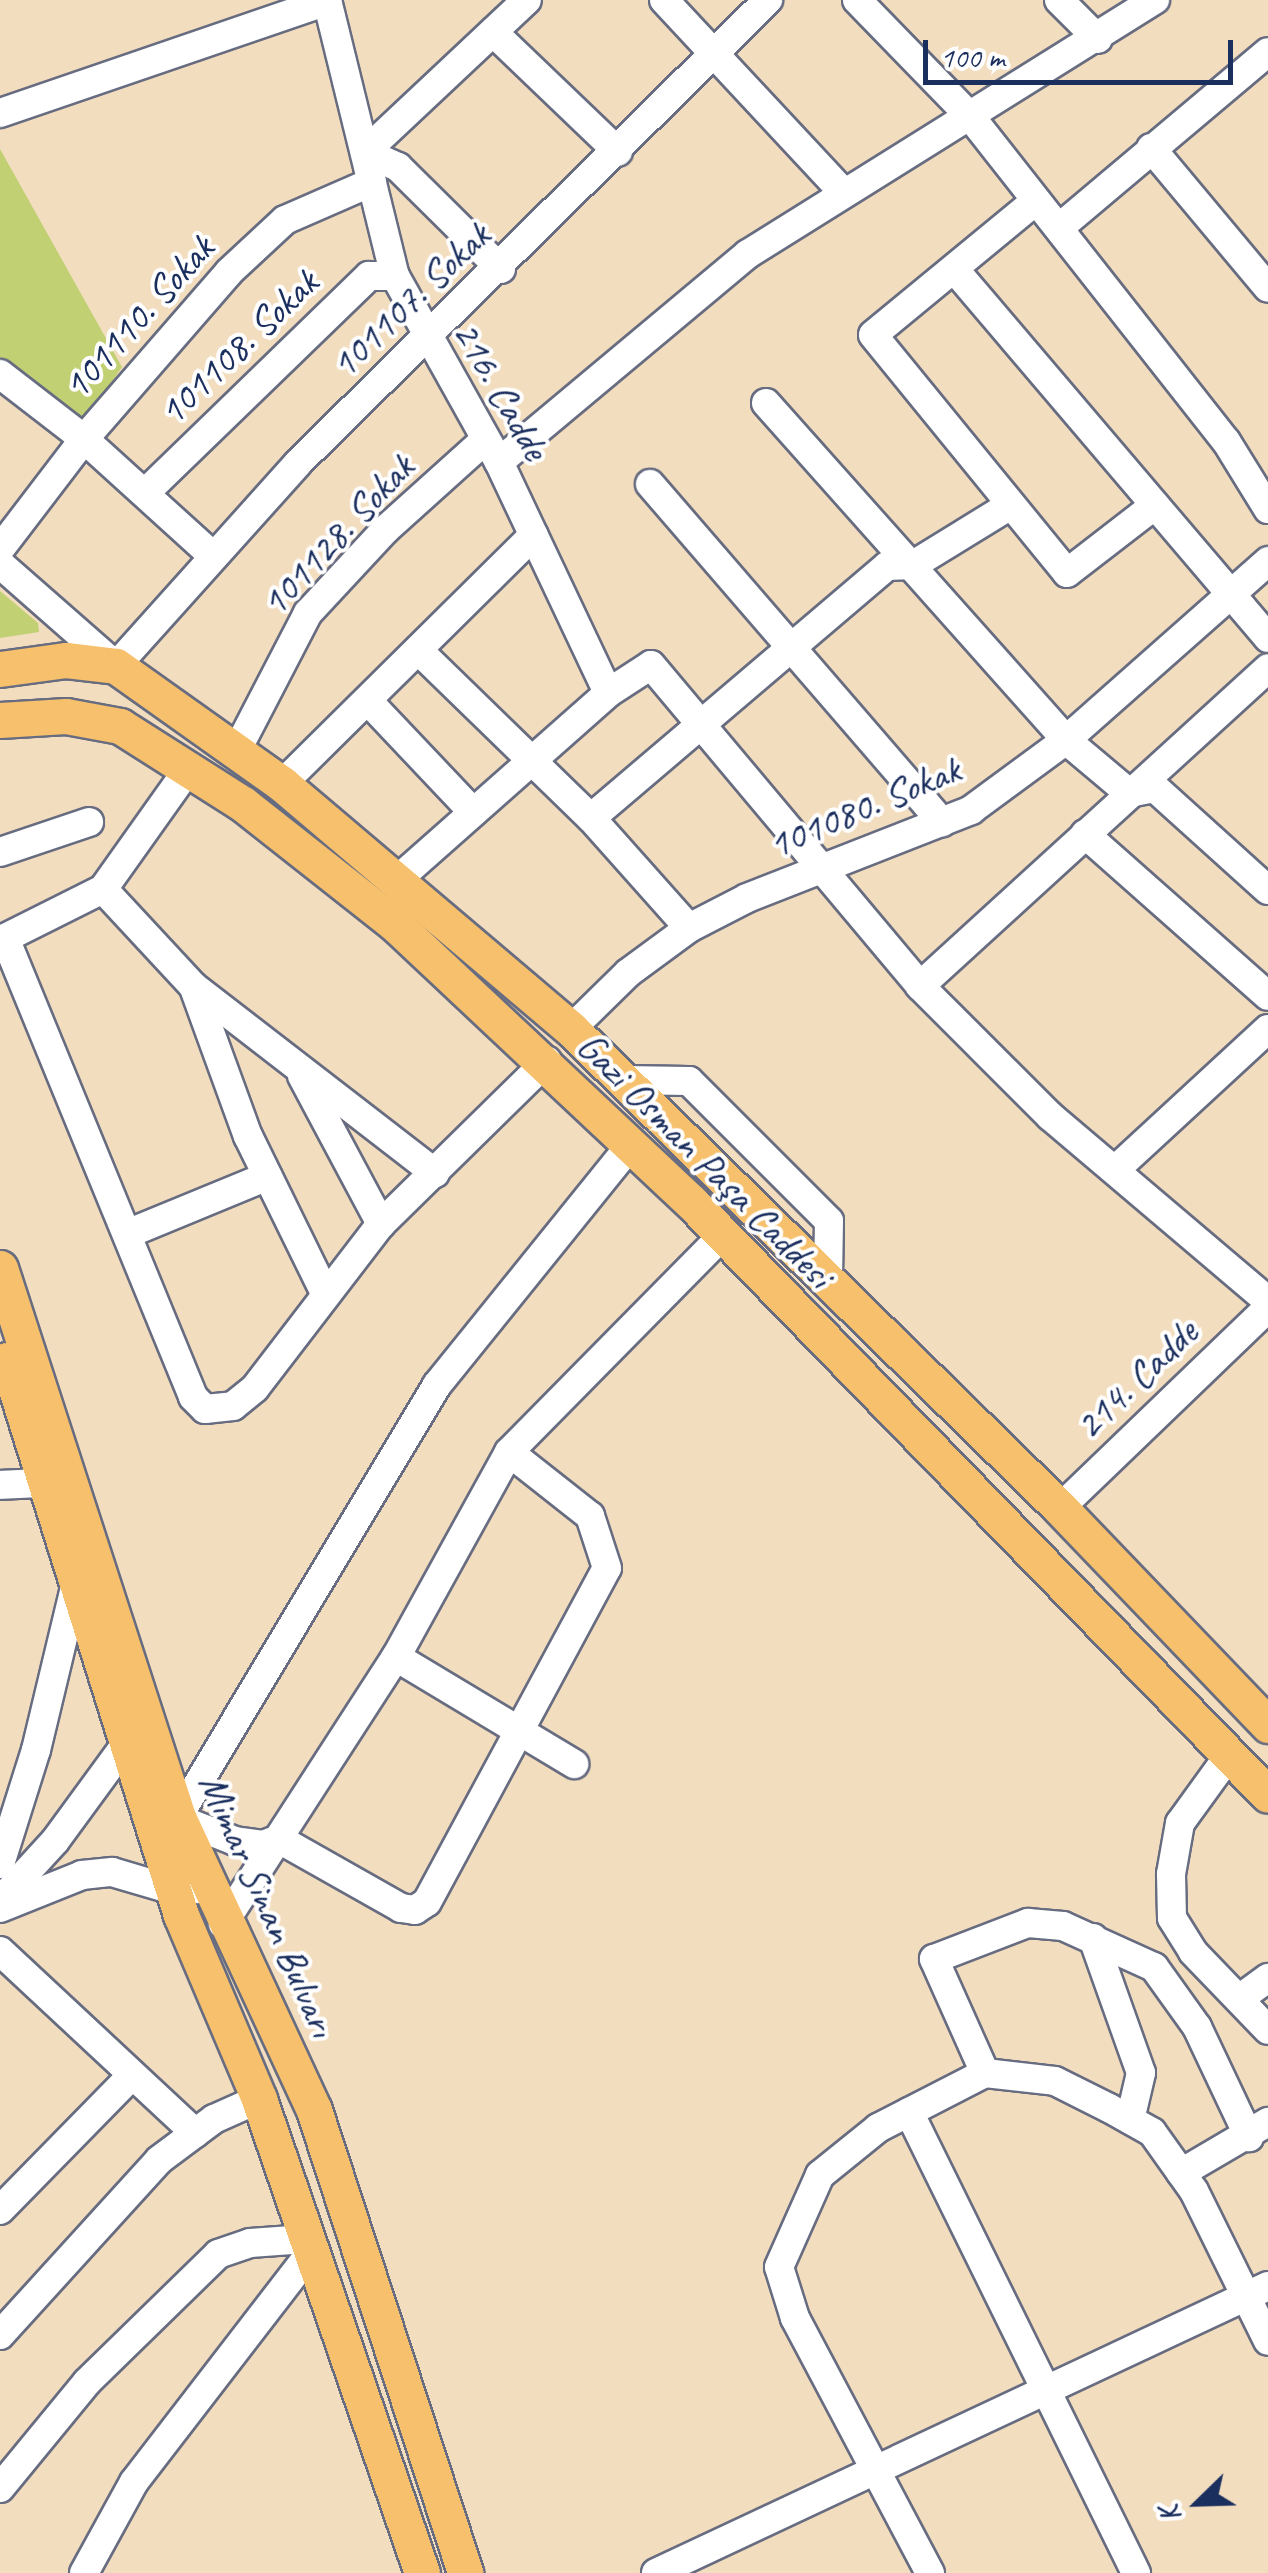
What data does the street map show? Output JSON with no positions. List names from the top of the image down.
{
  "streets": {
    "main road": ["Gazi Osman Paşa Caddesi", "Mimar Sinan Bulvarı"],
    "street": [
      "101107. Sokak",
      "101110. Sokak",
      "101108. Sokak",
      "216. Cadde",
      "101128. Sokak",
      "101080. Sokak",
      "214. Cadde"
    ]
  },
  "crossings": [
    ["101107. Sokak", "216. Cadde"],
    ["101107. Sokak", "Gazi Osman Paşa Caddesi"],
    ["101110. Sokak", "216. Cadde"],
    ["101108. Sokak", "216. Cadde"],
    ["216. Cadde", "101128. Sokak"],
    ["101128. Sokak", "Gazi Osman Paşa Caddesi"],
    ["101080. Sokak", "Gazi Osman Paşa Caddesi"],
    ["Gazi Osman Paşa Caddesi", "214. Cadde"]
  ],
  "scale_bar": "100 m",
  "north": "bottom left"
}
